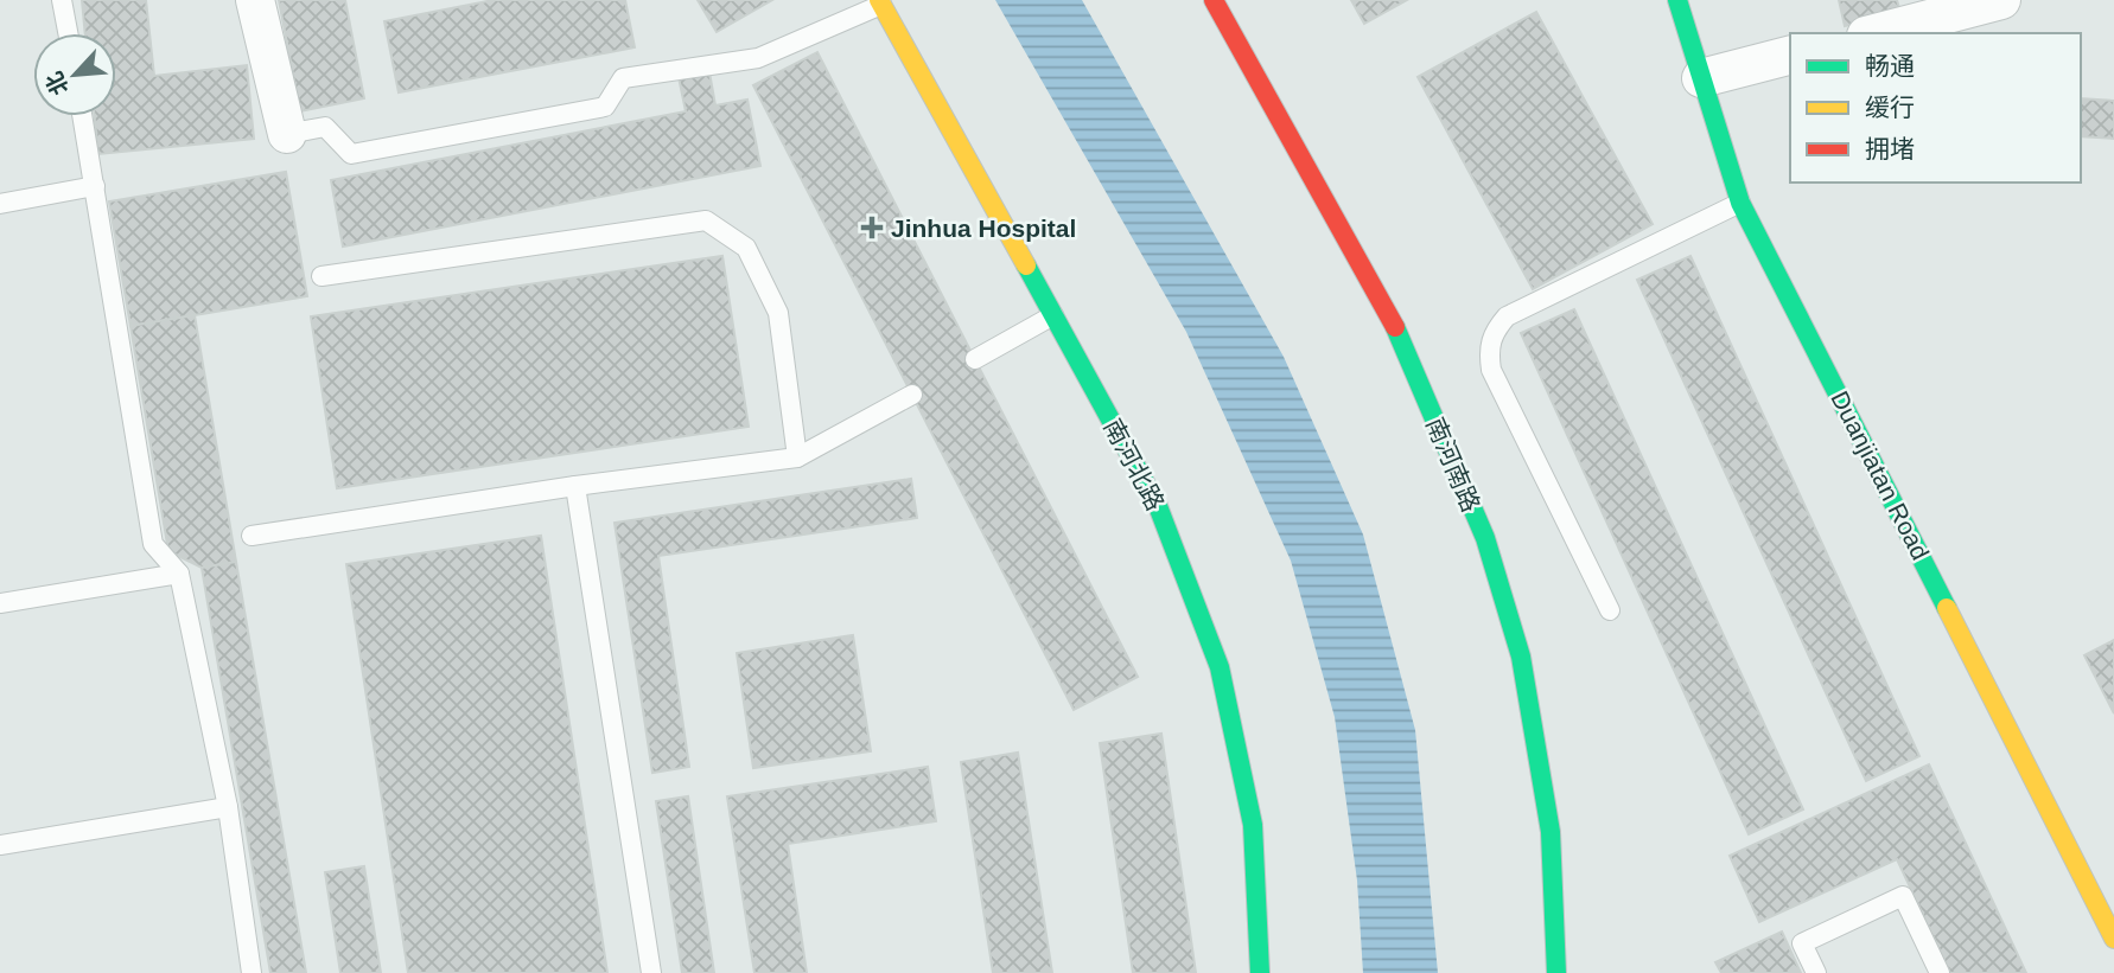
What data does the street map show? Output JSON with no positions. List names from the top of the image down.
{
  "streets": {
    "street": ["南河北路", "南河南路", "Duanjiatan Road"]
  },
  "places": {
    "health": ["Jinhua Hospital"]
  },
  "legend": ["畅通", "缓行", "拥堵"],
  "north": "bottom left"
}
